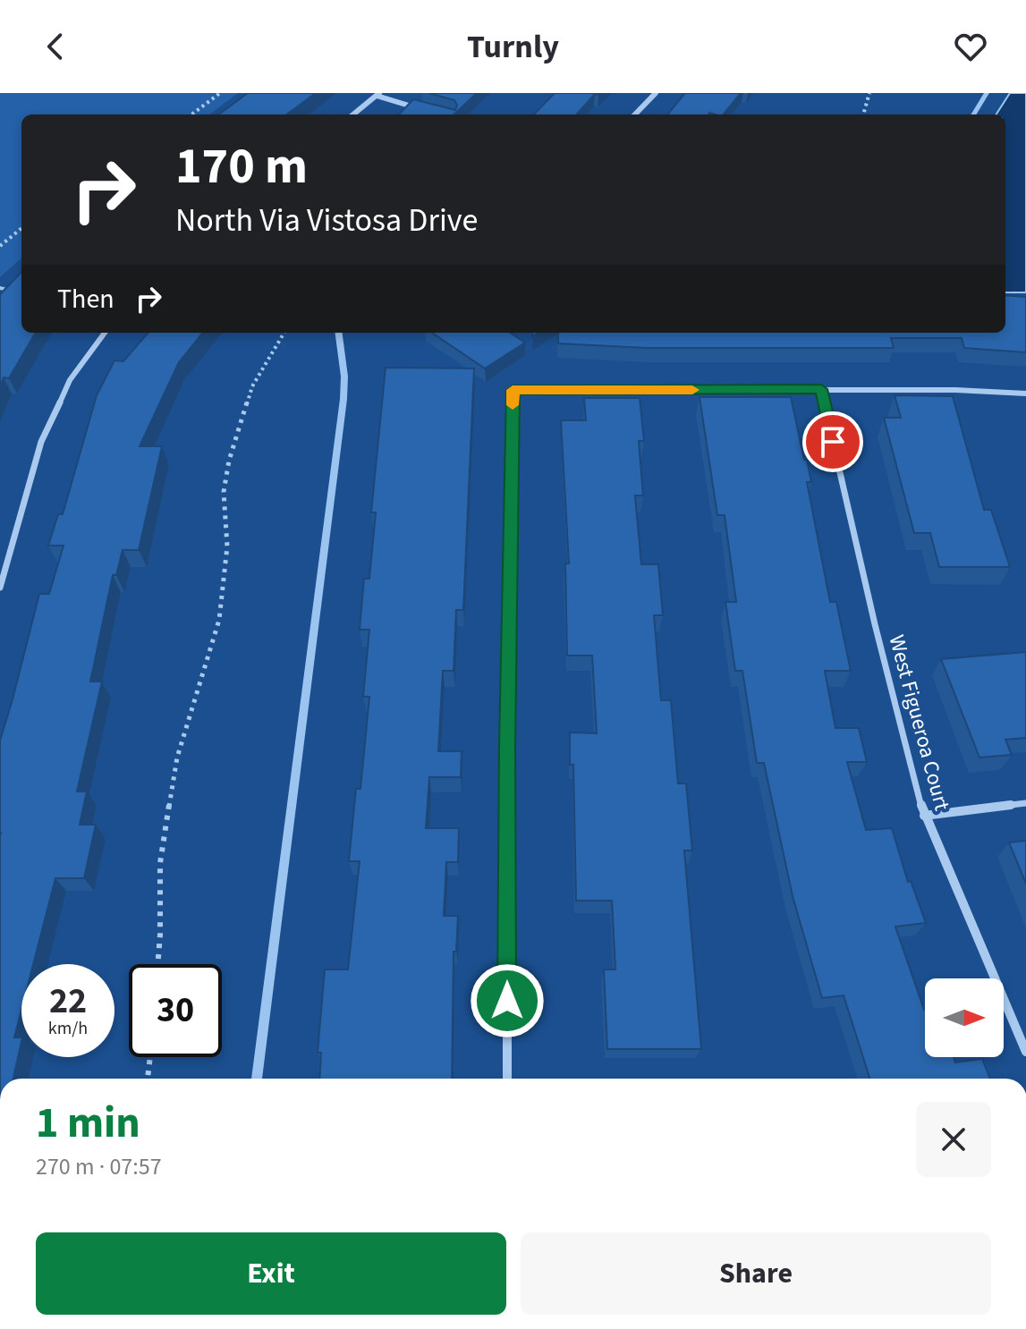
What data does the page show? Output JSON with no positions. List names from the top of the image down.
{
  "streets": {
    "street": ["West Figueroa Court"]
  },
  "north": "right",
  "page": {
    "header": "Turnly",
    "turn": ["170 m", "North Via Vistosa Drive"],
    "then": "Then",
    "speed": "22 km/h",
    "limit": "30",
    "heading": ["1 min", "270 m · 07:57"],
    "buttons": ["Exit", "Share"]
  }
}
